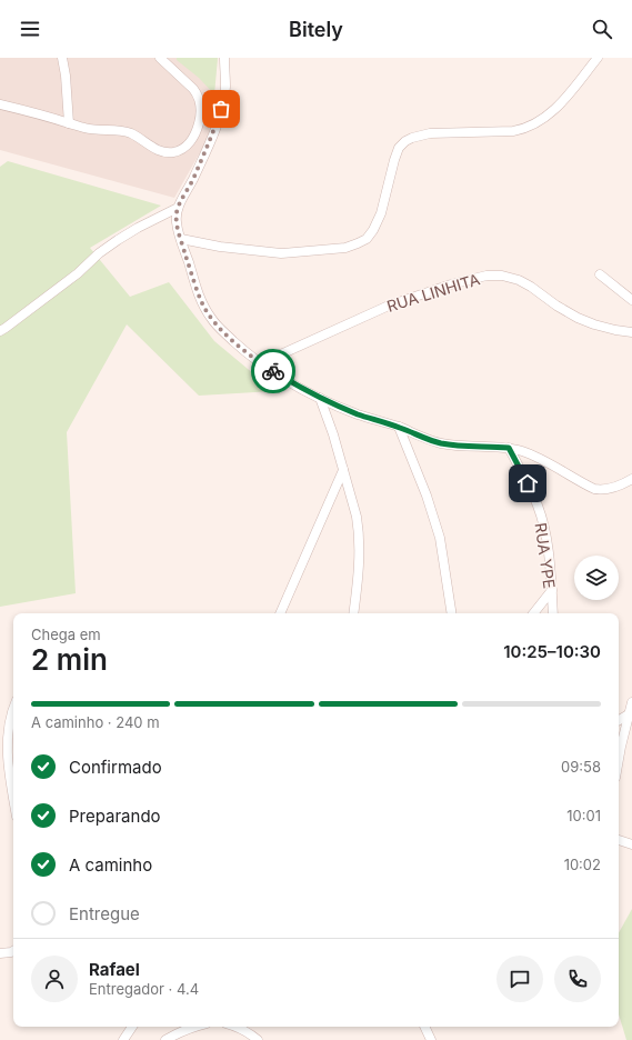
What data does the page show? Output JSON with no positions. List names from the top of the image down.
{
  "streets": {
    "street": ["RUA LINHITA", "RUA YPE"]
  },
  "page": {
    "header": "Bitely",
    "heading": ["2 min", "Chega em", "10:25–10:30"],
    "panel": ["Rafael", "Entregador · 4.4"],
    "bar": "A caminho · 240 m",
    "list": [
      ["Confirmado", "09:58"],
      ["Preparando", "10:01"],
      ["A caminho", "10:02"],
      "Entregue"
    ]
  }
}
